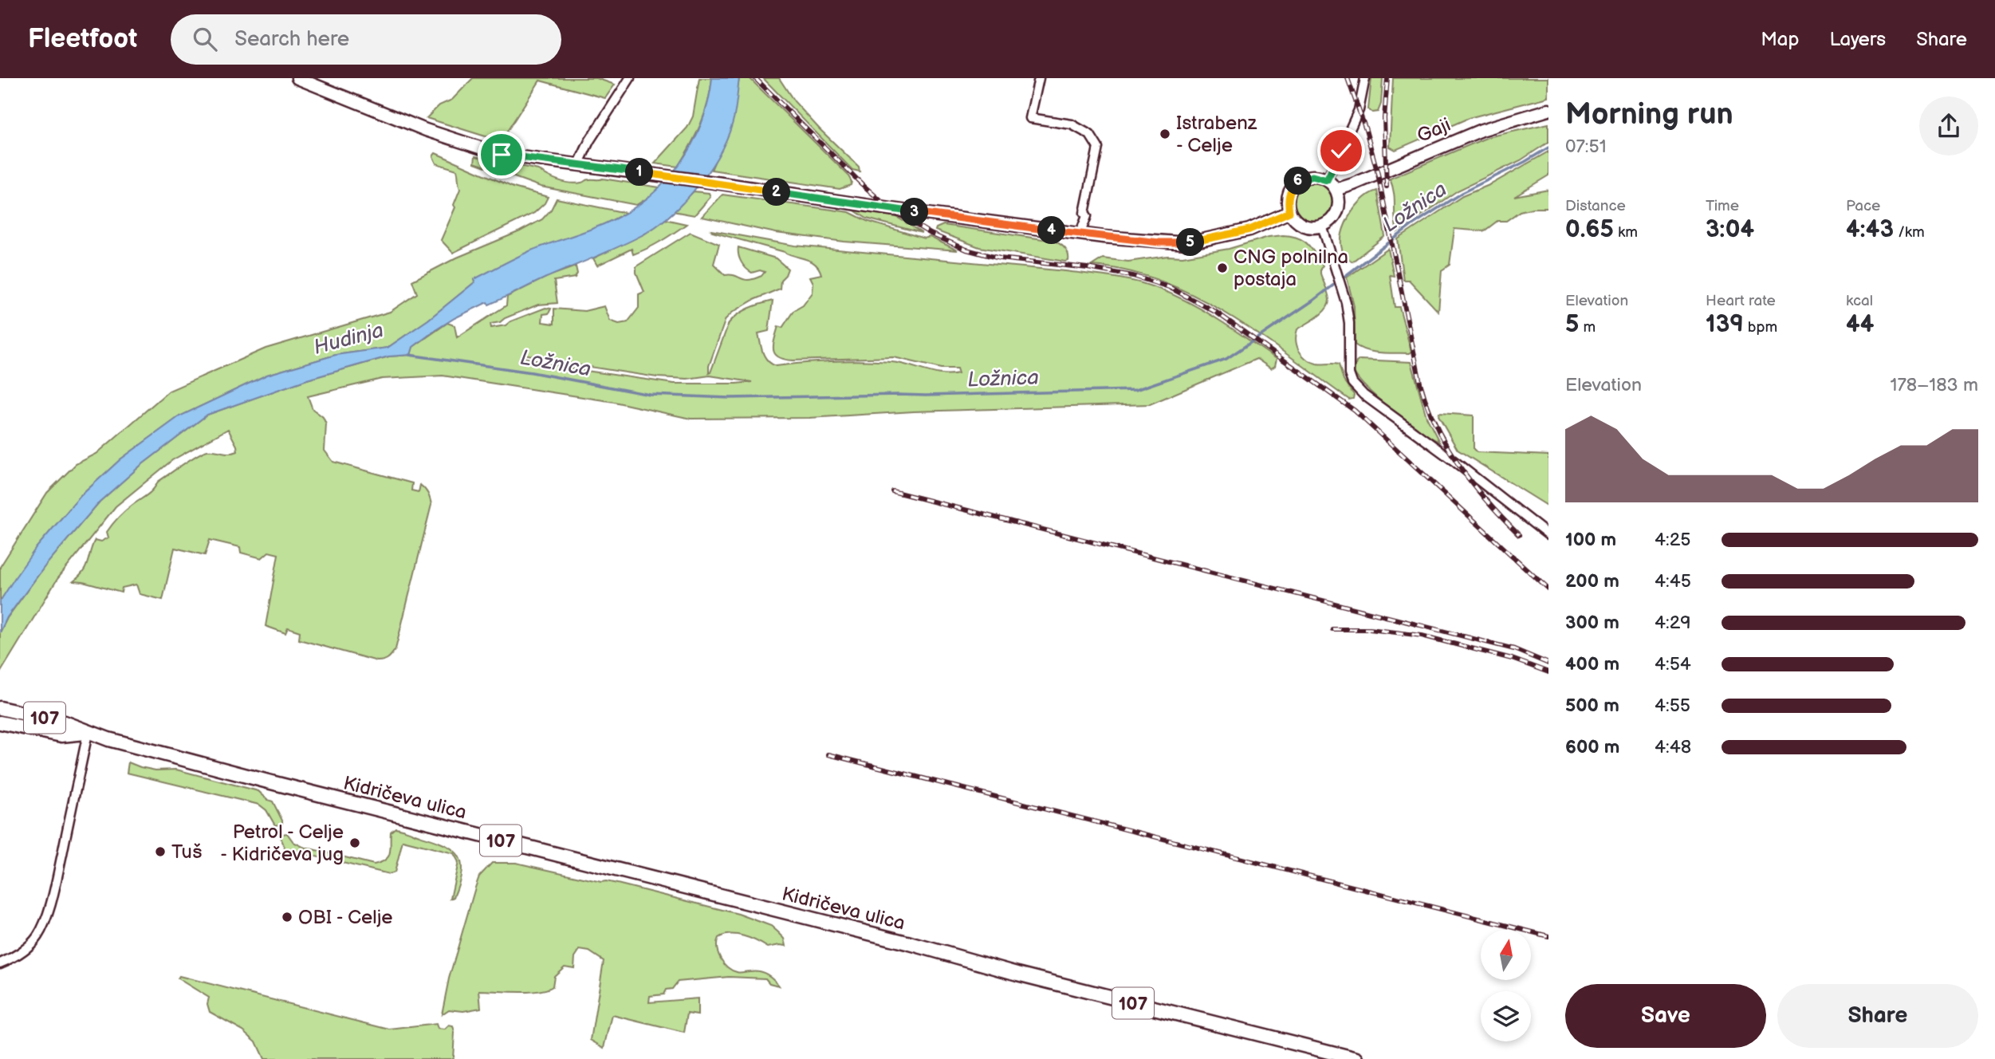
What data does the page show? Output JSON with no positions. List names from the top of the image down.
{
  "streets": {
    "main road": ["107", "Kidričeva ulica"],
    "street": ["Gaji"]
  },
  "water": ["Ložnica", "Hudinja"],
  "places": [
    "Istrabenz - Celje",
    "CNG polnilna postaja",
    "Petrol - Celje - Kidričeva jug",
    "Tuš",
    "OBI - Celje"
  ],
  "north": "top",
  "page": {
    "header": "Fleetfoot",
    "search": "Search here",
    "nav": ["Map", "Layers", "Share"],
    "heading": ["Morning run", "07:51"],
    "pins": [
      "1",
      "6",
      "2",
      "3",
      "4",
      "5"
    ],
    "stats": [
      ["Distance", "0.65 km"],
      ["Time", "3:04"],
      ["Pace", "4:43 /km"],
      ["Elevation", "5 m"],
      ["Heart rate", "139 bpm"],
      ["kcal", "44"]
    ],
    "chart": ["Elevation", "178–183 m"],
    "list": [
      {
        "name": "100 m",
        "note": "4:25"
      },
      {
        "name": "200 m",
        "note": "4:45"
      },
      {
        "name": "300 m",
        "note": "4:29"
      },
      {
        "name": "400 m",
        "note": "4:54"
      },
      {
        "name": "500 m",
        "note": "4:55"
      },
      {
        "name": "600 m",
        "note": "4:48"
      }
    ],
    "buttons": ["Save", "Share"]
  }
}
